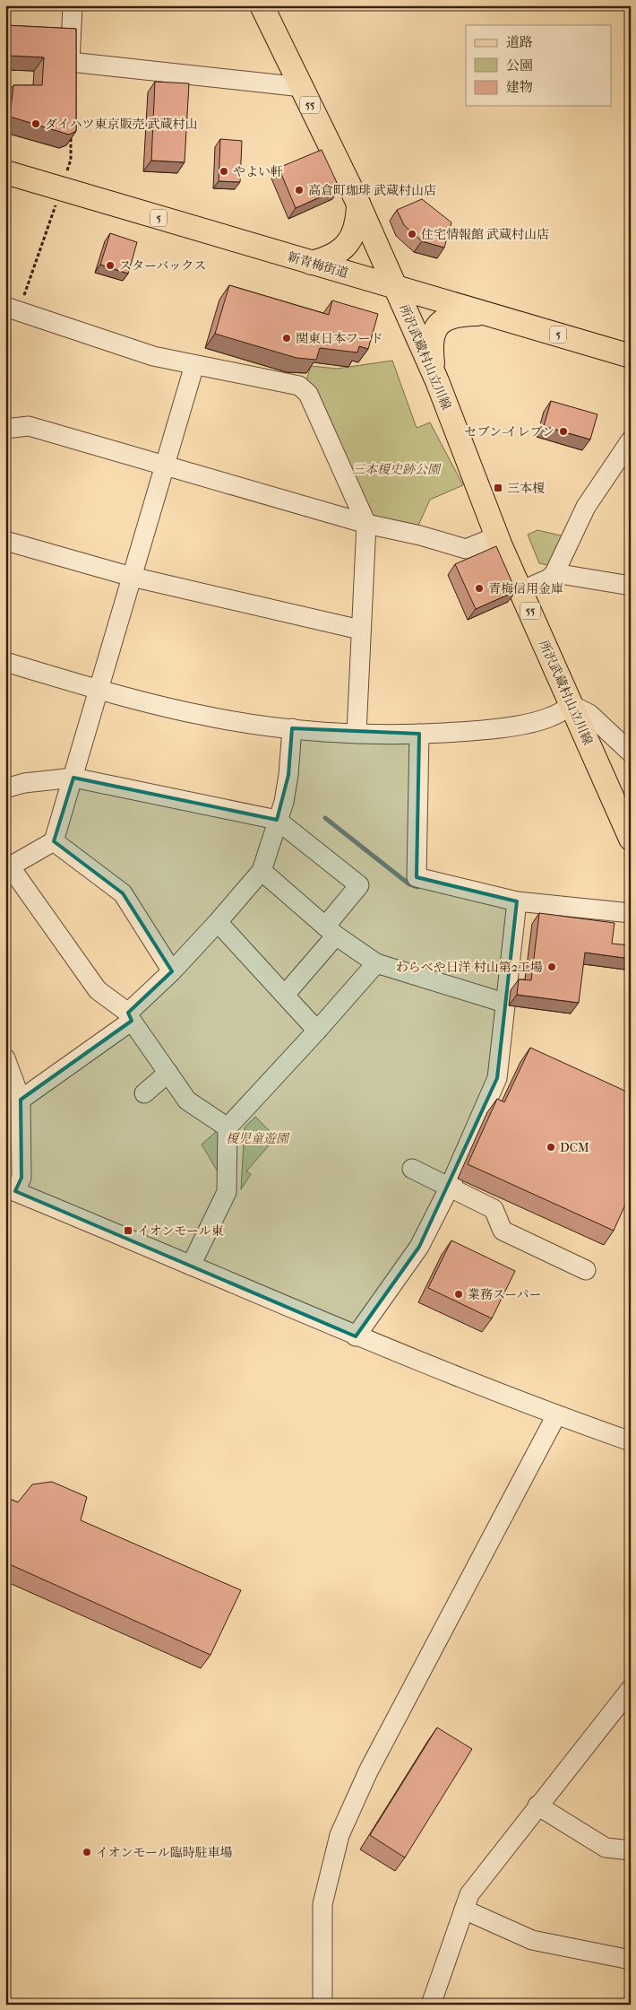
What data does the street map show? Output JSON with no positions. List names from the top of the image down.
{
  "streets": {
    "main road": [
      "55",
      "5",
      "新青梅街道",
      "所沢武蔵村山立川線"
    ]
  },
  "crossings": [
    ["新青梅街道", "所沢武蔵村山立川線"]
  ],
  "parks": ["三本榎史跡公園", "榎児童遊園"],
  "places": {
    "other": [
      "ダイハツ東京販売 武蔵村山",
      "やよい軒",
      "高倉町珈琲 武蔵村山店",
      "住宅情報館 武蔵村山店",
      "スターバックス",
      "関東日本フード",
      "セブン-イレブン",
      "青梅信用金庫",
      "わらべや日洋 村山第2工場",
      "DCM",
      "業務スーパー",
      "イオンモール臨時駐車場"
    ],
    "transit": ["三本榎", "イオンモール東"]
  },
  "legend": ["道路", "公園", "建物"]
}
